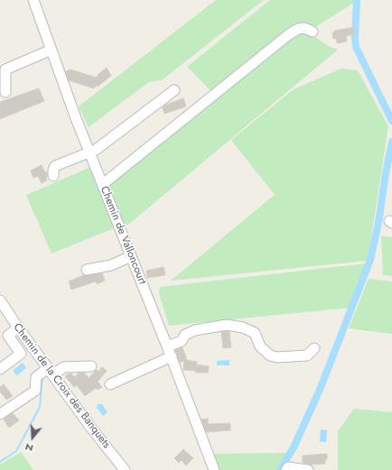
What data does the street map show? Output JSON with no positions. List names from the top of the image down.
{
  "streets": {
    "street": ["Chemin de Valloncourt", "Chemin de la Croix des Banquets"]
  },
  "north": "bottom"
}
